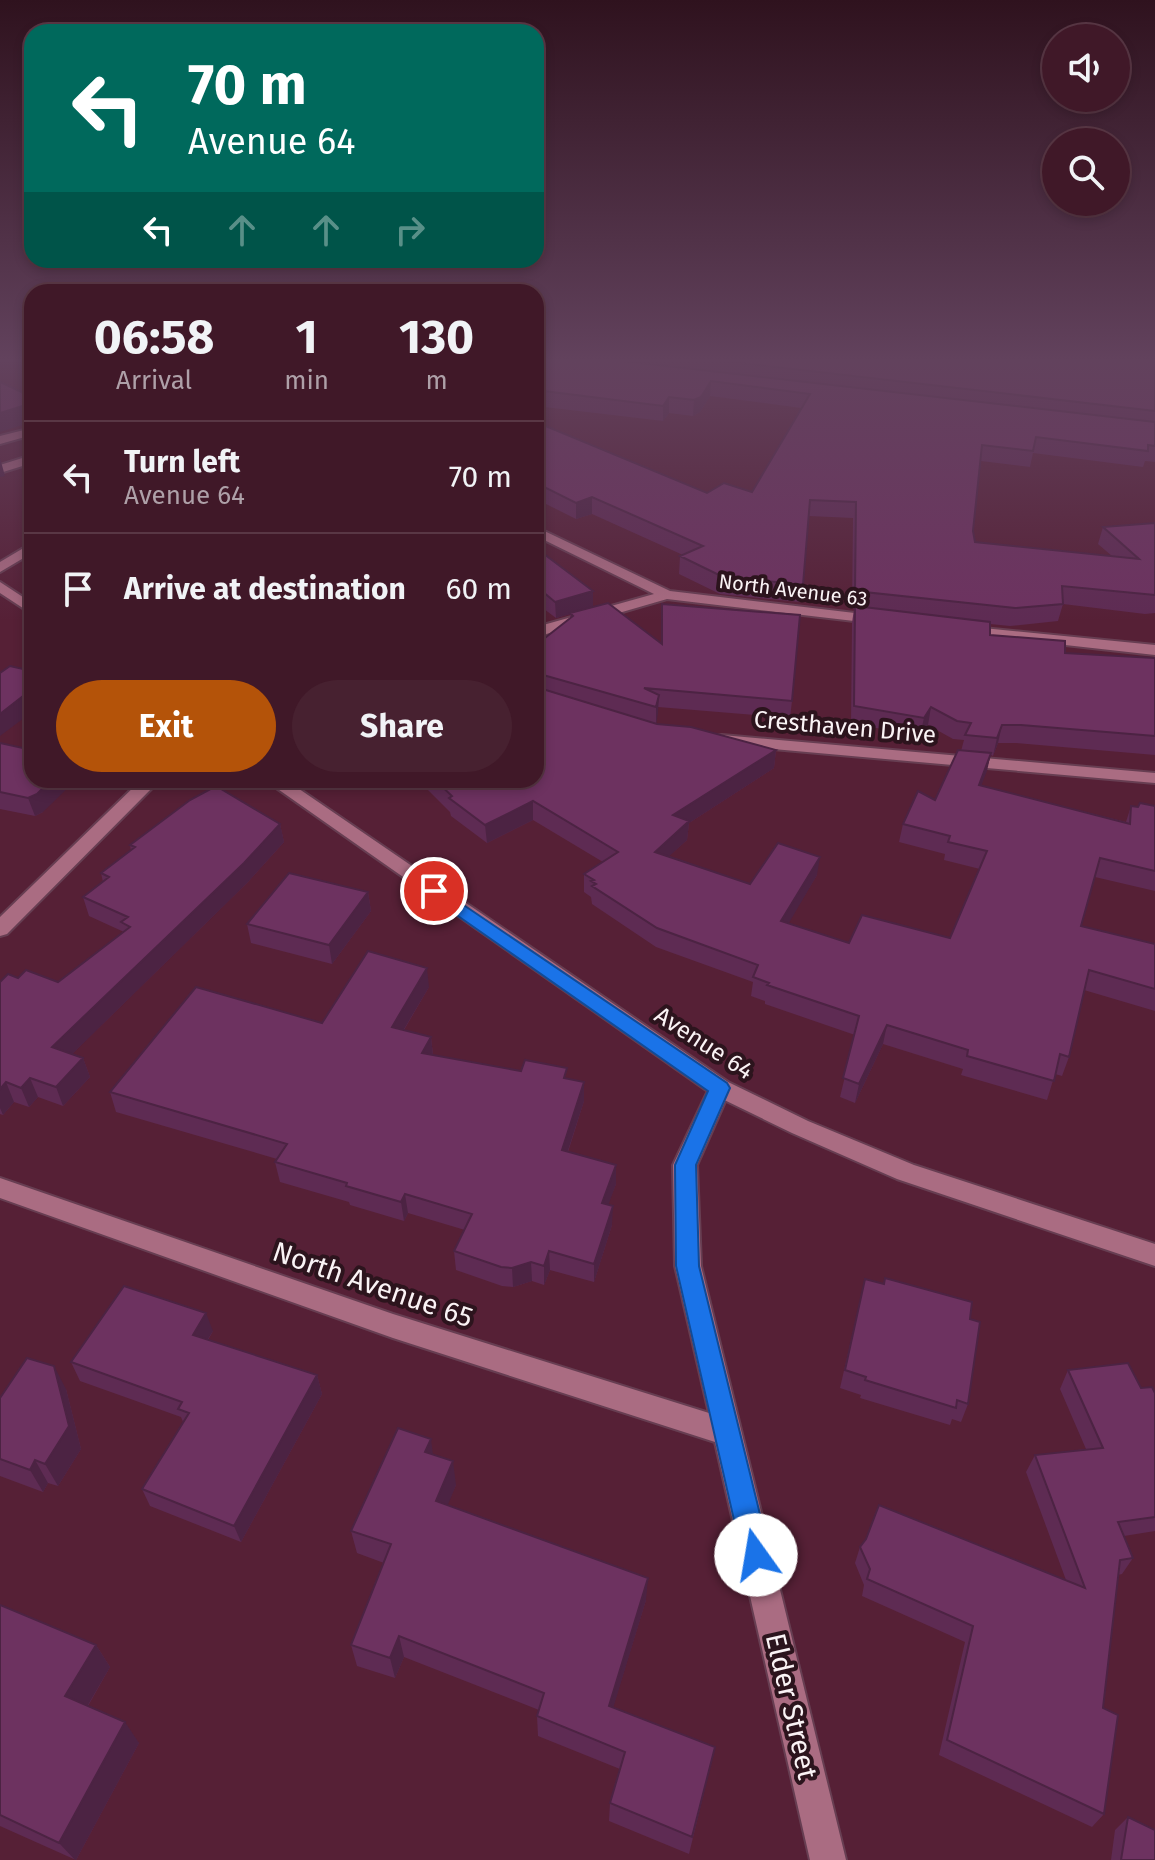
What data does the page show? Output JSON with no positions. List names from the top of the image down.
{
  "streets": {
    "street": [
      "North Avenue 63",
      "Cresthaven Drive",
      "Avenue 64",
      "North Avenue 65",
      "Elder Street"
    ]
  },
  "crossings": [
    ["Avenue 64", "Elder Street"],
    ["North Avenue 65", "Elder Street"]
  ],
  "page": {
    "turn": ["70 m", "Avenue 64"],
    "eta": [
      "06:58",
      "Arrival",
      "1",
      "min",
      "130",
      "m"
    ],
    "list": [
      {
        "name": "Turn left",
        "note": "Avenue 64",
        "value": "70 m"
      },
      {
        "name": "Arrive at destination",
        "value": "60 m"
      }
    ],
    "buttons": ["Exit", "Share"]
  }
}
